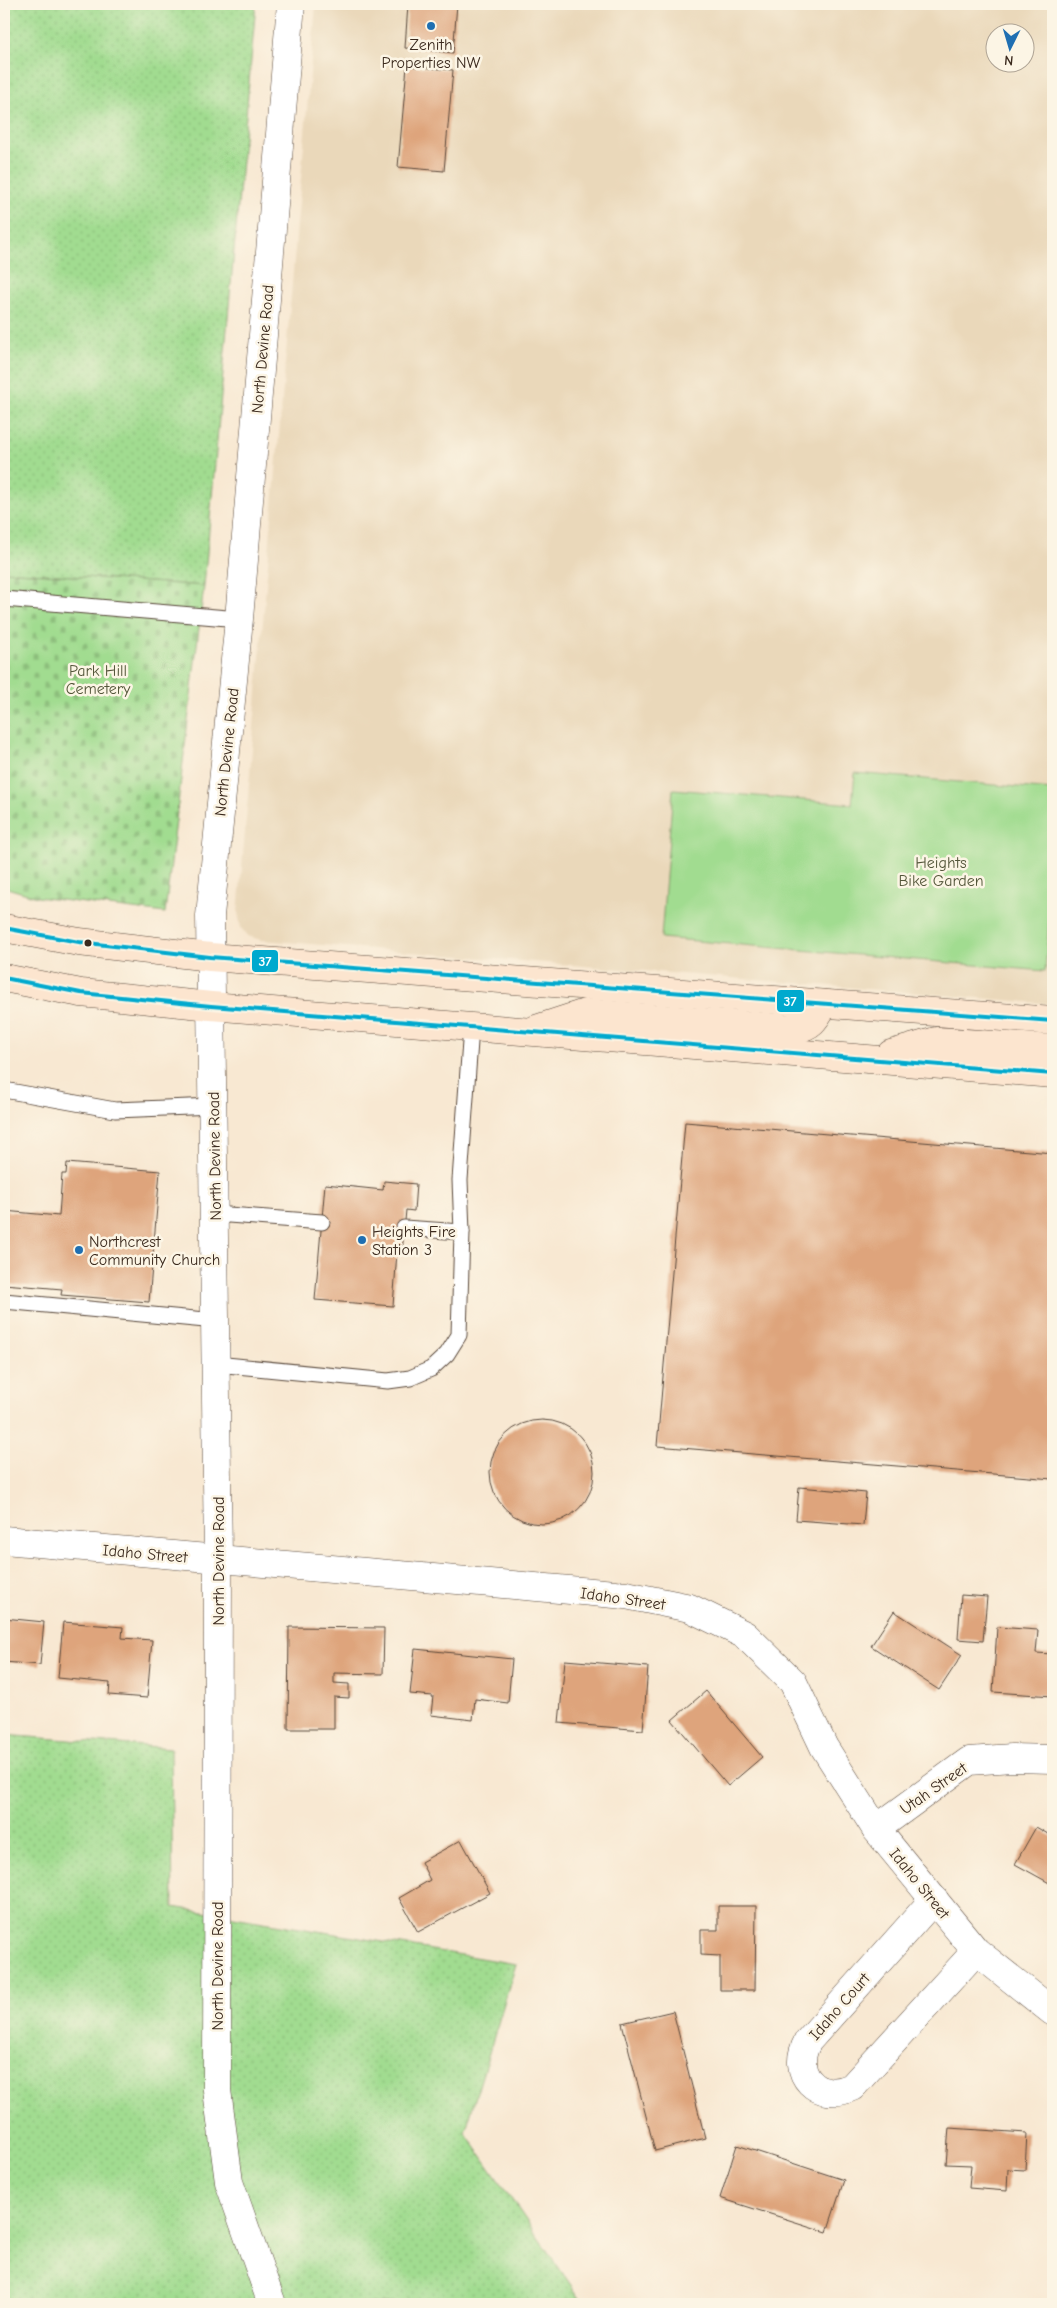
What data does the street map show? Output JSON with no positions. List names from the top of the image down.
{
  "streets": {
    "street": [
      "North Devine Road",
      "Idaho Street",
      "Utah Street",
      "Idaho Court"
    ]
  },
  "crossings": [
    ["North Devine Road", "Idaho Street"],
    ["Idaho Street", "Utah Street"],
    ["Idaho Street", "Idaho Court"]
  ],
  "parks": ["Park Hill Cemetery", "Heights Bike Garden"],
  "places": ["Zenith Properties NW", "Heights Fire Station 3", "Northcrest Community Church"],
  "lines": ["transit line 37"],
  "north": "bottom"
}
